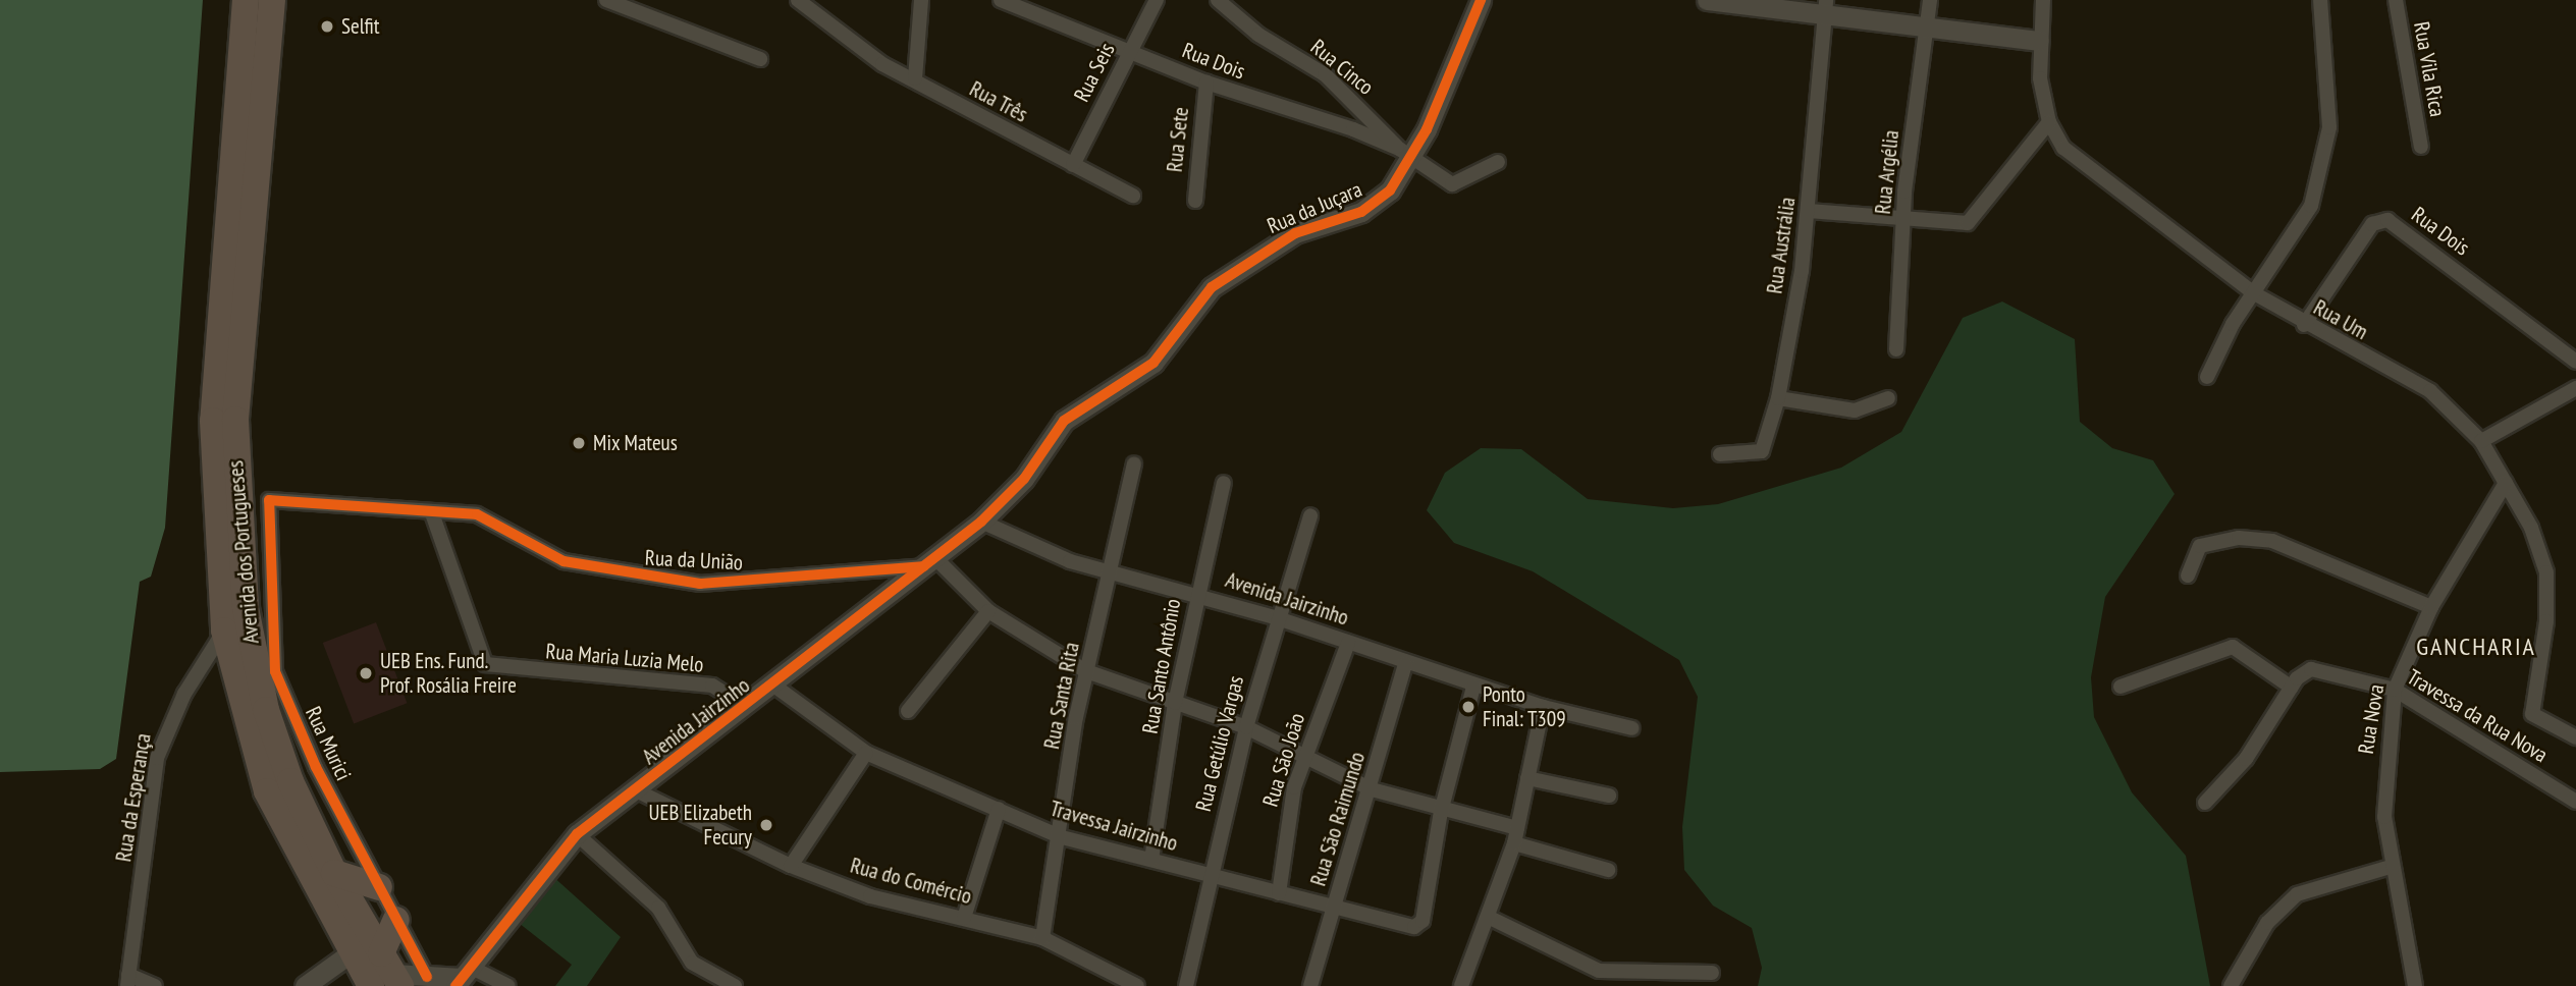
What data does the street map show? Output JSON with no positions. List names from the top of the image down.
{
  "streets": {
    "highway": ["Avenida dos Portugueses"],
    "street": [
      "Rua Dois",
      "Rua Cinco",
      "Rua Vila Rica",
      "Rua Seis",
      "Rua Três",
      "Rua Sete",
      "Rua Argélia",
      "Rua da Juçara",
      "Rua Austrália",
      "Rua Um",
      "Rua da União",
      "Avenida Jairzinho",
      "Rua Maria Luzia Melo",
      "Rua Santo Antônio",
      "Rua Santa Rita",
      "Travessa da Rua Nova",
      "Rua Nova",
      "Rua Murici",
      "Rua Getúlio Vargas",
      "Rua São João",
      "Rua da Esperança",
      "Rua São Raimundo",
      "Travessa Jairzinho",
      "Rua do Comércio"
    ]
  },
  "crossings": [
    ["Rua Dois", "Rua Cinco"],
    ["Rua Dois", "Rua Seis"],
    ["Rua Dois", "Rua Sete"],
    ["Rua Dois", "Rua da Juçara"],
    ["Rua Dois", "Rua Um"],
    ["Rua Cinco", "Rua da Juçara"],
    ["Rua Seis", "Rua Três"],
    ["Rua da Juçara", "Avenida Jairzinho"],
    ["Rua Um", "Rua Nova"],
    ["Avenida dos Portugueses", "Rua da Esperança"],
    ["Rua da União", "Avenida Jairzinho"],
    ["Rua da União", "Rua Maria Luzia Melo"],
    ["Rua da União", "Rua Murici"],
    ["Avenida Jairzinho", "Rua Maria Luzia Melo"],
    ["Avenida Jairzinho", "Rua Santo Antônio"],
    ["Avenida Jairzinho", "Rua Santa Rita"],
    ["Avenida Jairzinho", "Rua Getúlio Vargas"],
    ["Avenida Jairzinho", "Rua São João"],
    ["Avenida Jairzinho", "Rua São Raimundo"],
    ["Avenida Jairzinho", "Travessa Jairzinho"],
    ["Avenida Jairzinho", "Rua do Comércio"],
    ["Rua Maria Luzia Melo", "Rua Murici"],
    ["Rua Santo Antônio", "Travessa Jairzinho"],
    ["Rua Santa Rita", "Travessa Jairzinho"],
    ["Rua Santa Rita", "Rua do Comércio"],
    ["Travessa da Rua Nova", "Rua Nova"],
    ["Rua Getúlio Vargas", "Travessa Jairzinho"],
    ["Rua São João", "Travessa Jairzinho"],
    ["Rua São Raimundo", "Travessa Jairzinho"]
  ],
  "districts": ["GANCHARIA"],
  "places": [
    "Selfit",
    "Mix Mateus",
    "UEB Ens. Fund. Prof. Rosália Freire",
    "Ponto Final: T309",
    "UEB Elizabeth Fecury"
  ]
}
